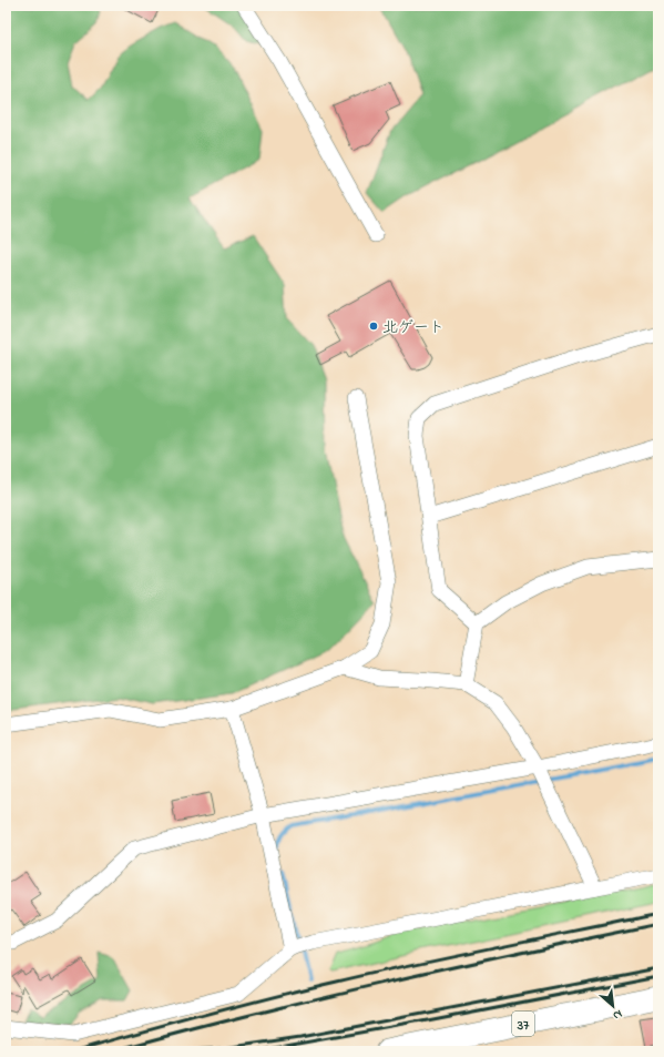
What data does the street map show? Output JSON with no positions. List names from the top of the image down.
{
  "streets": {
    "main road": ["37"]
  },
  "places": ["北ゲート"],
  "north": "bottom right"
}
